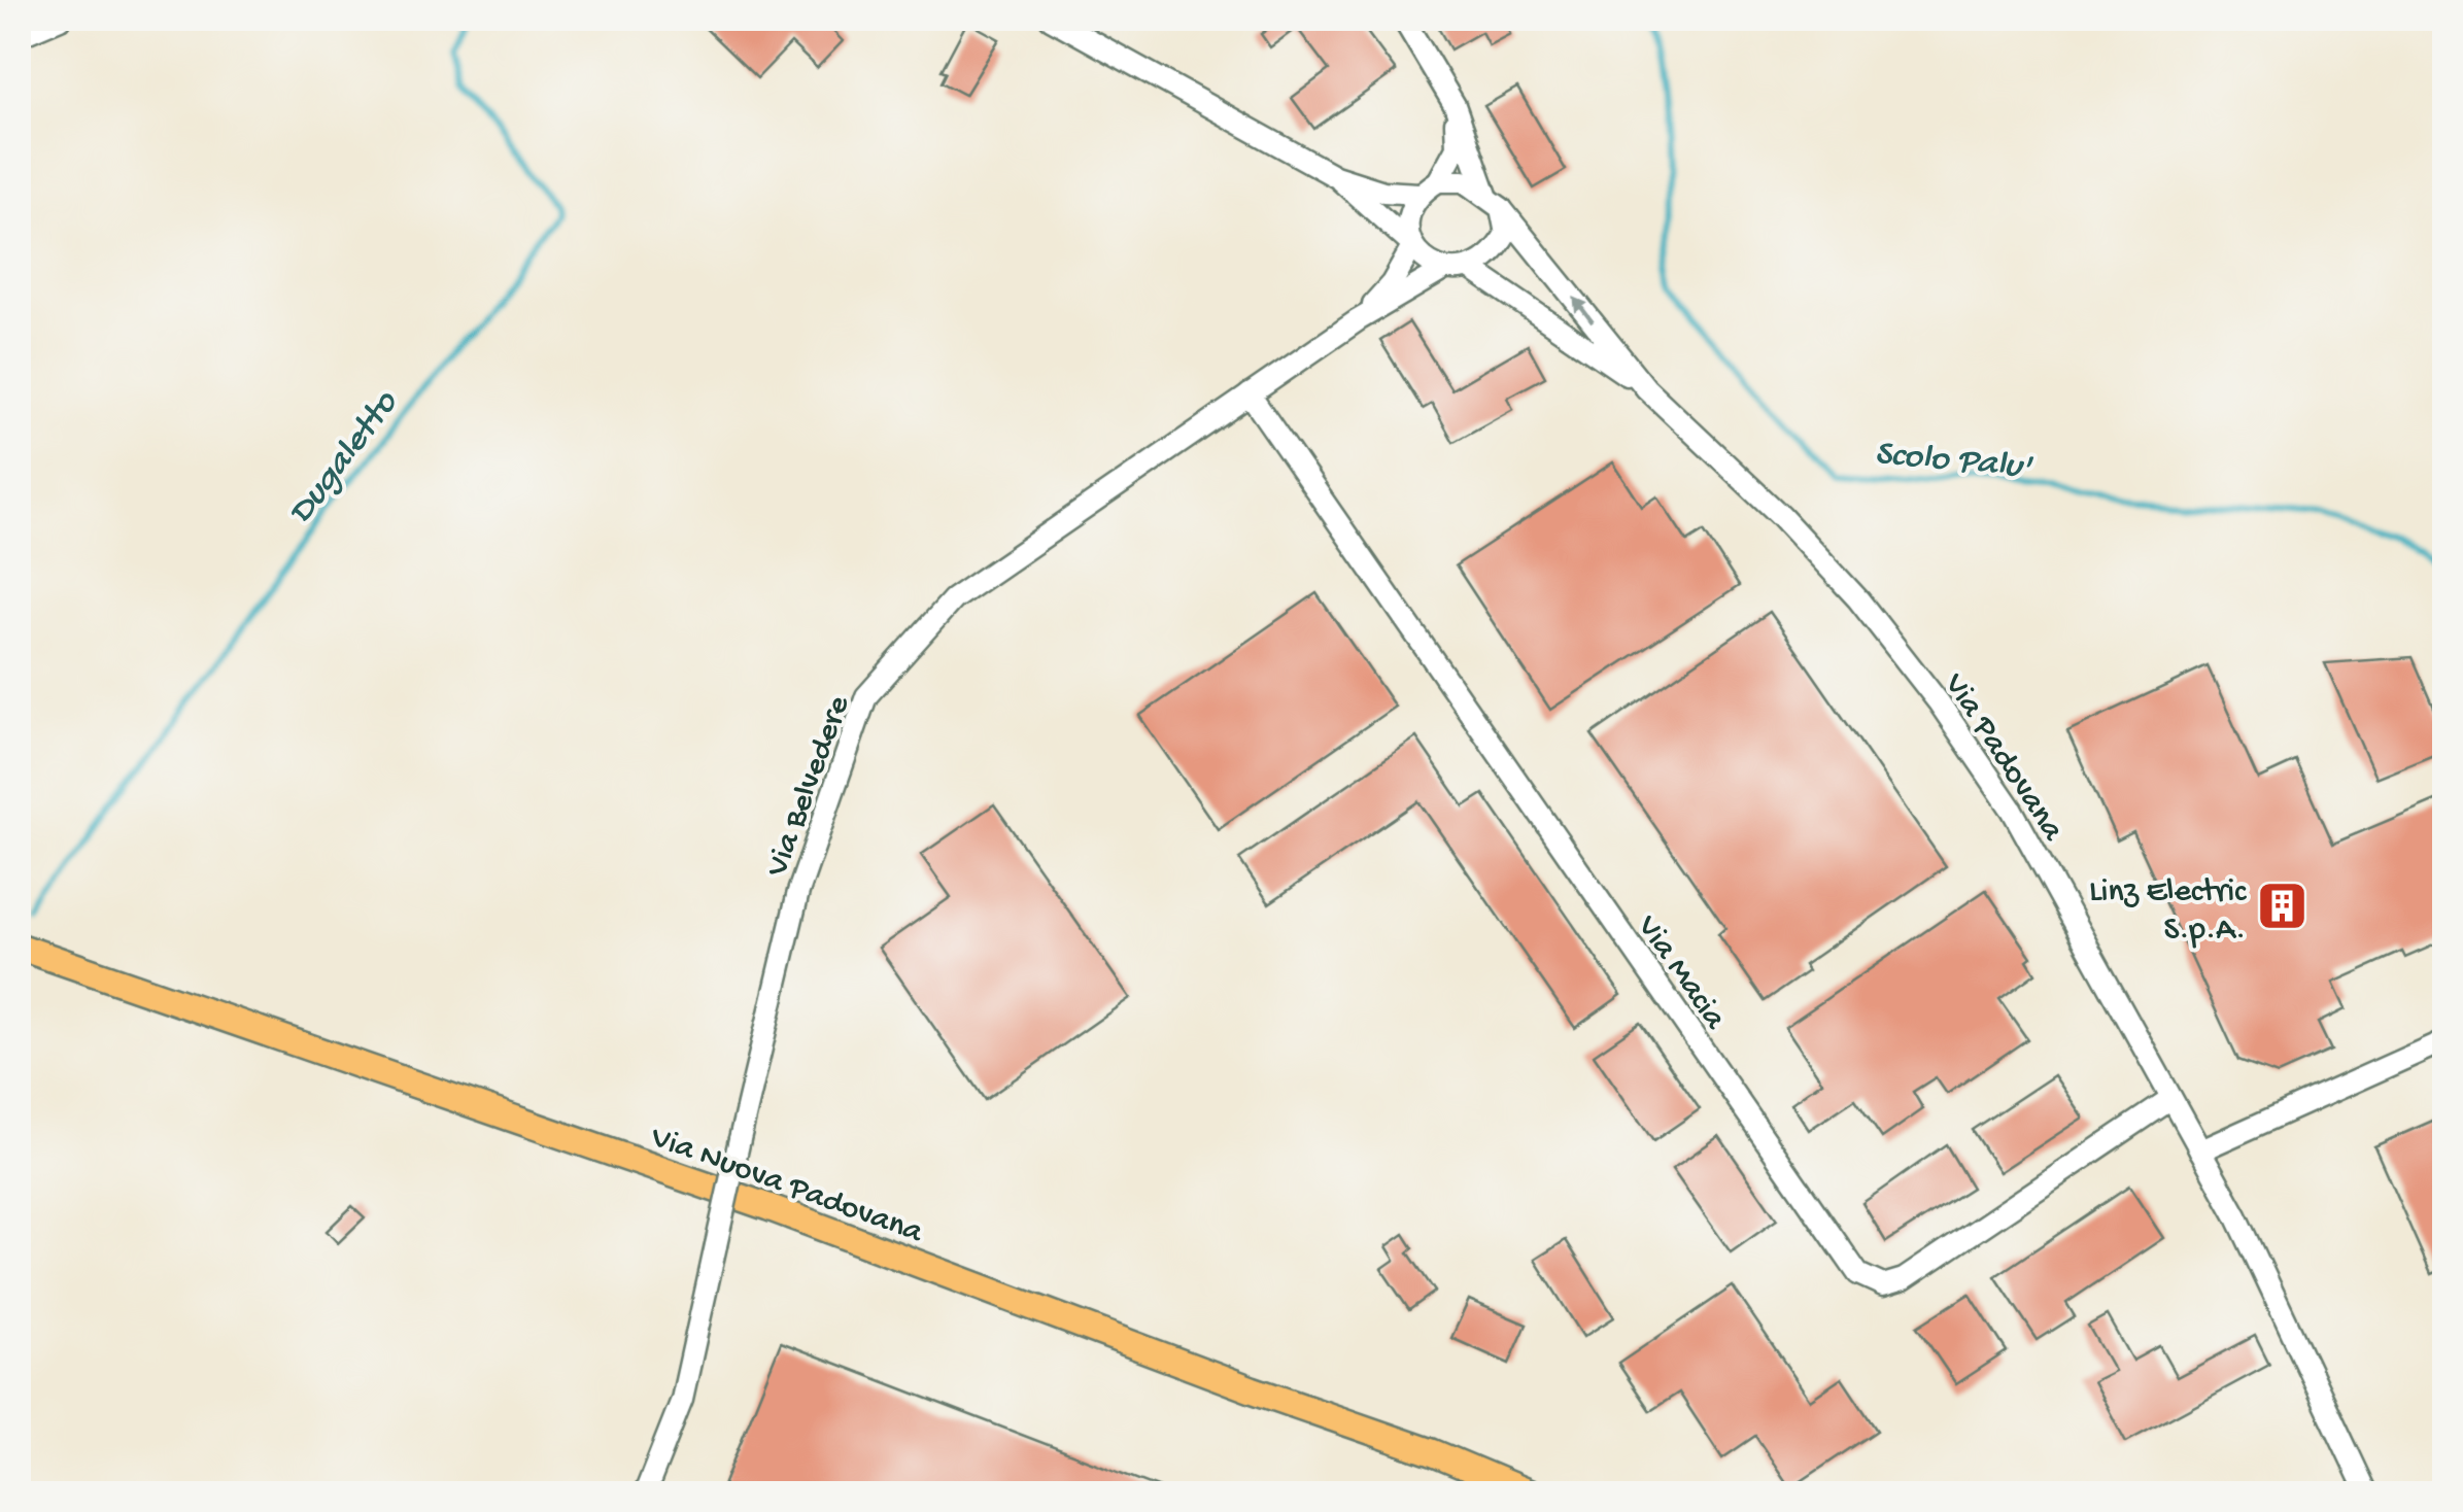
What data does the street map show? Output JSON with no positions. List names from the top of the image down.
{
  "streets": {
    "main road": ["Via Nuova Padovana"],
    "street": ["Via Padovana", "Via Belvedere", "Via Macia"]
  },
  "crossings": [
    ["Via Padovana", "Via Belvedere"],
    ["Via Padovana", "Via Macia"],
    ["Via Belvedere", "Via Macia"]
  ],
  "water": ["Dugaletto", "Scolo Palu'"],
  "places": {
    "building": ["Linz Electric S.p.A."]
  }
}
